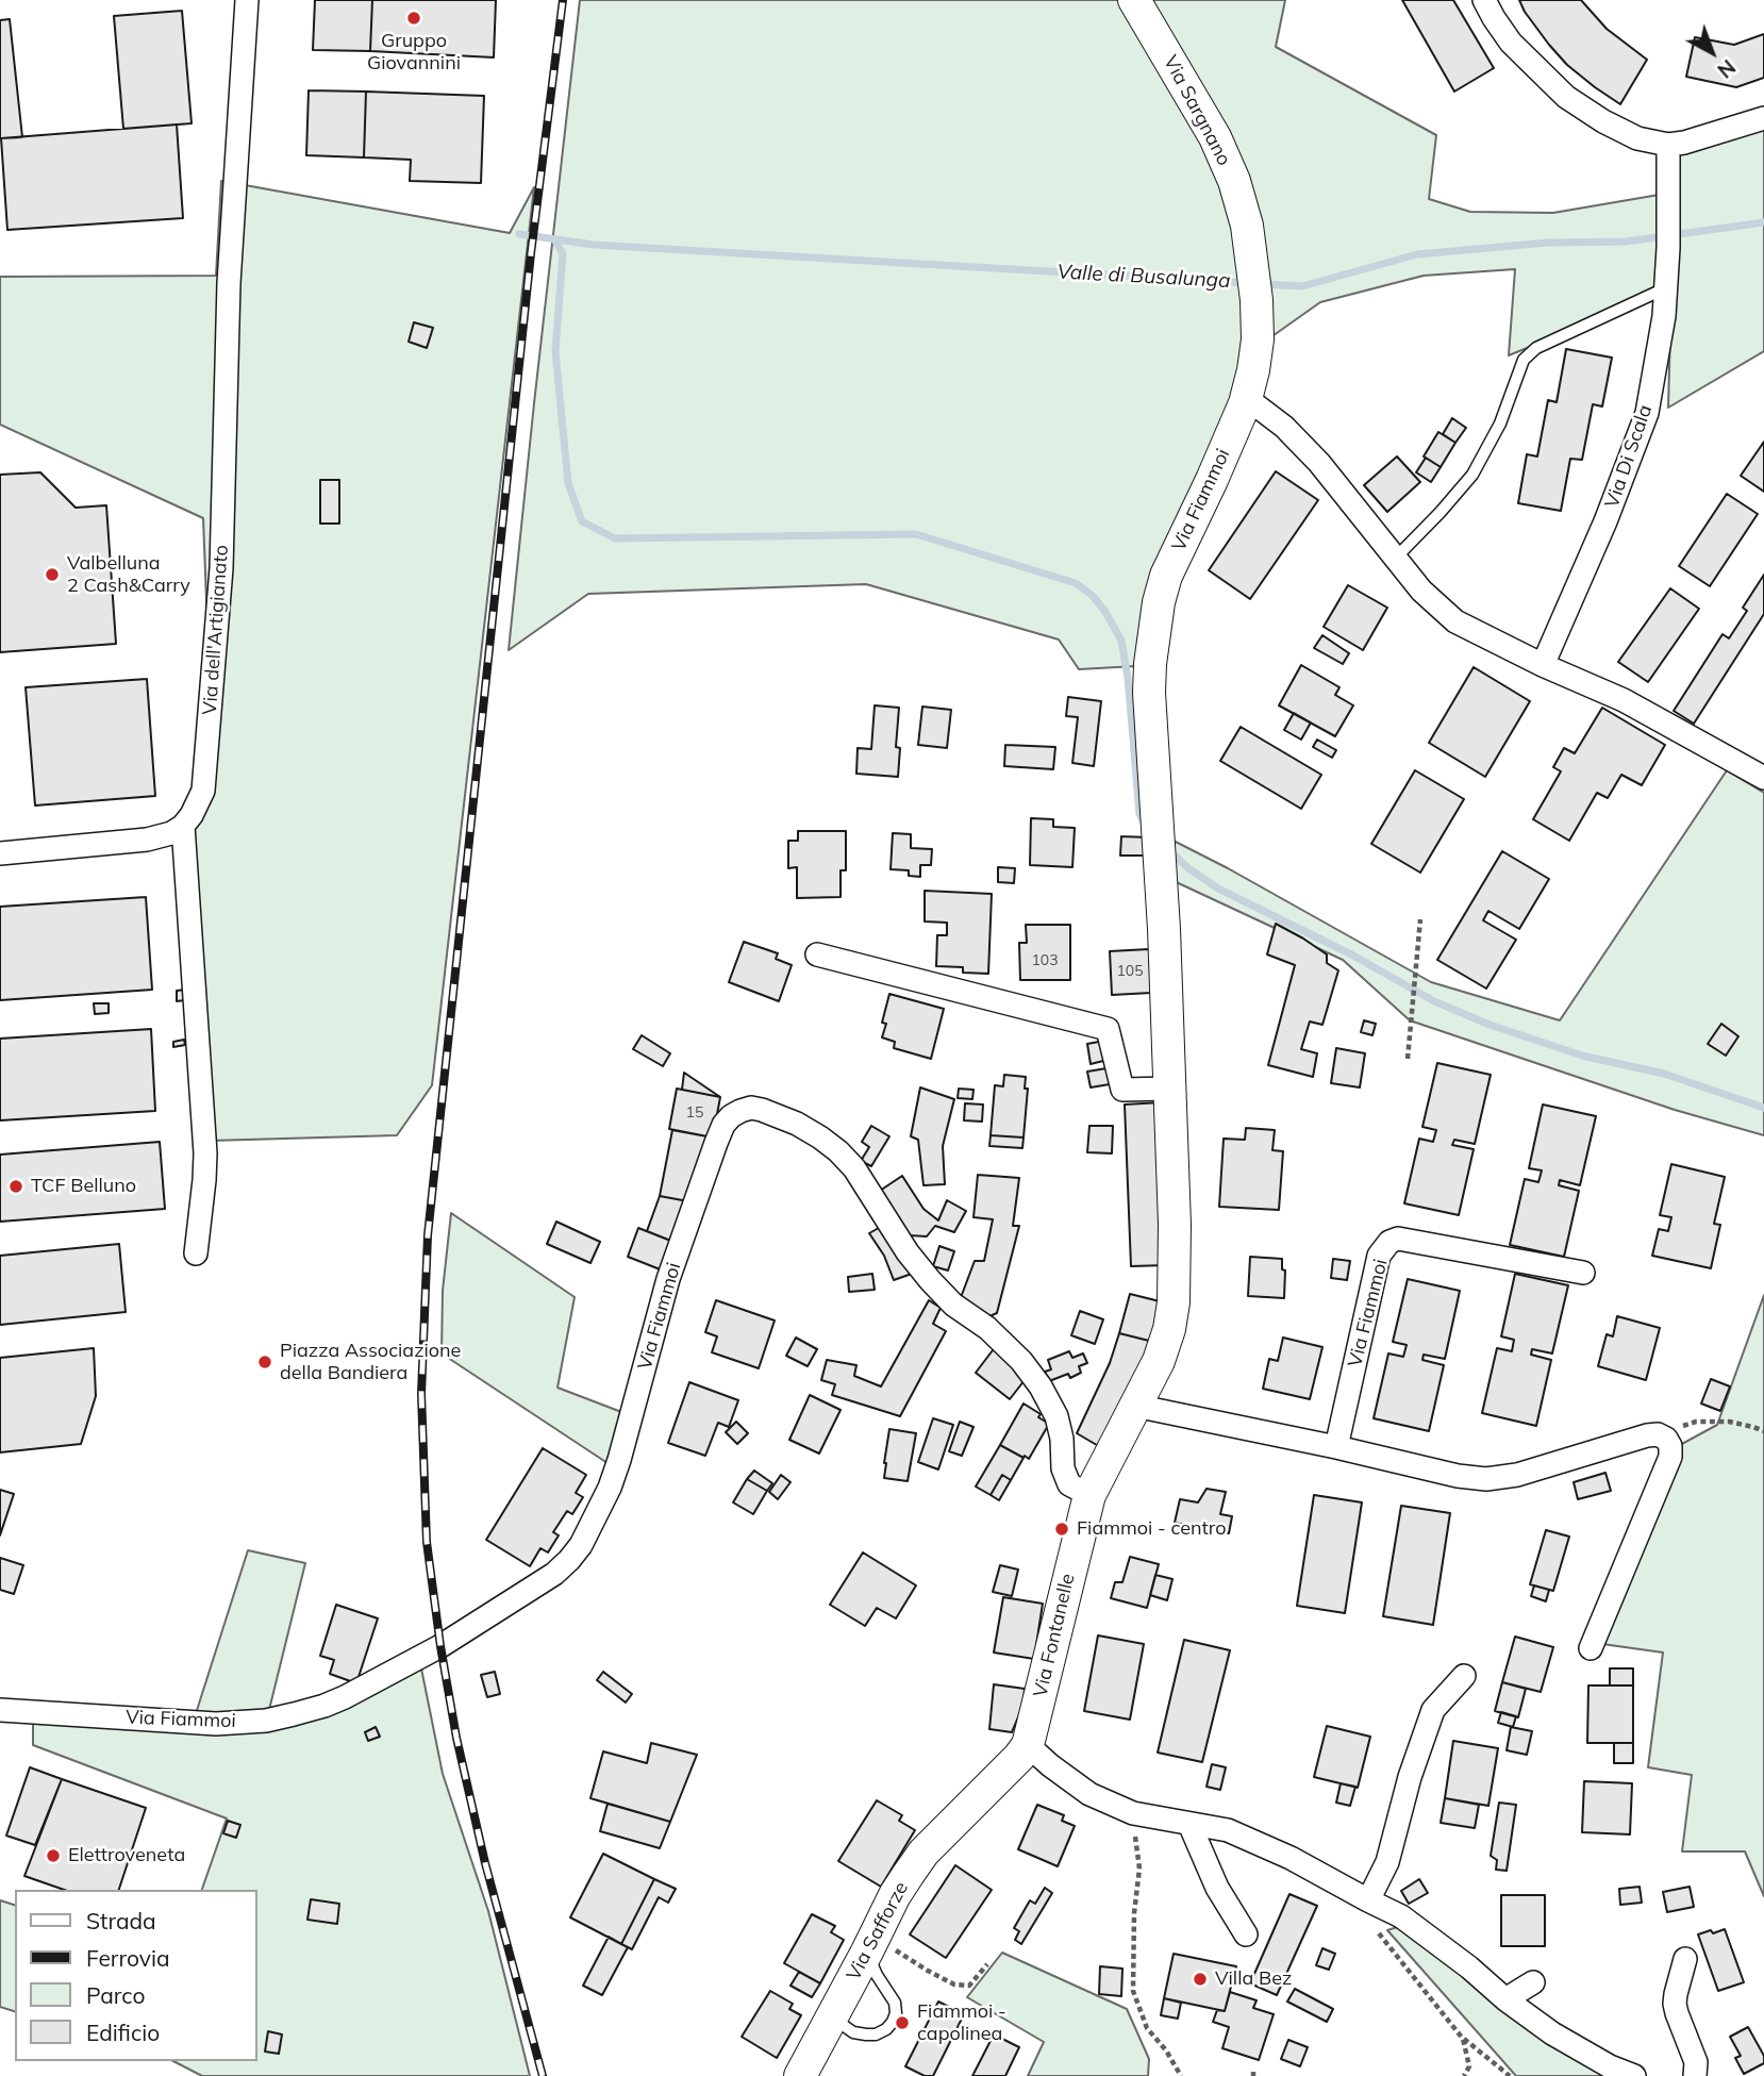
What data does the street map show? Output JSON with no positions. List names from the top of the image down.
{
  "streets": {
    "street": [
      "Via Sargnano",
      "Via Di Scala",
      "Via Fiammoi",
      "Via dell'Artigianato",
      "Via Fontanelle",
      "Via Safforze"
    ]
  },
  "crossings": [
    ["Via Sargnano", "Via Fiammoi"],
    ["Via Fiammoi", "Via Fontanelle"],
    ["Via Fontanelle", "Via Safforze"]
  ],
  "water": ["Valle di Busalunga"],
  "places": [
    "Gruppo Giovannini",
    "Valbelluna 2 Cash&Carry",
    "TCF Belluno",
    "Piazza Associazione della Bandiera",
    "Fiammoi - centro",
    "Elettroveneta",
    "Villa Bez",
    "Fiammoi - capolinea"
  ],
  "house_numbers": ["103", "105", "15"],
  "legend": [
    "Strada",
    "Ferrovia",
    "Parco",
    "Edificio"
  ],
  "north": "bottom right"
}
